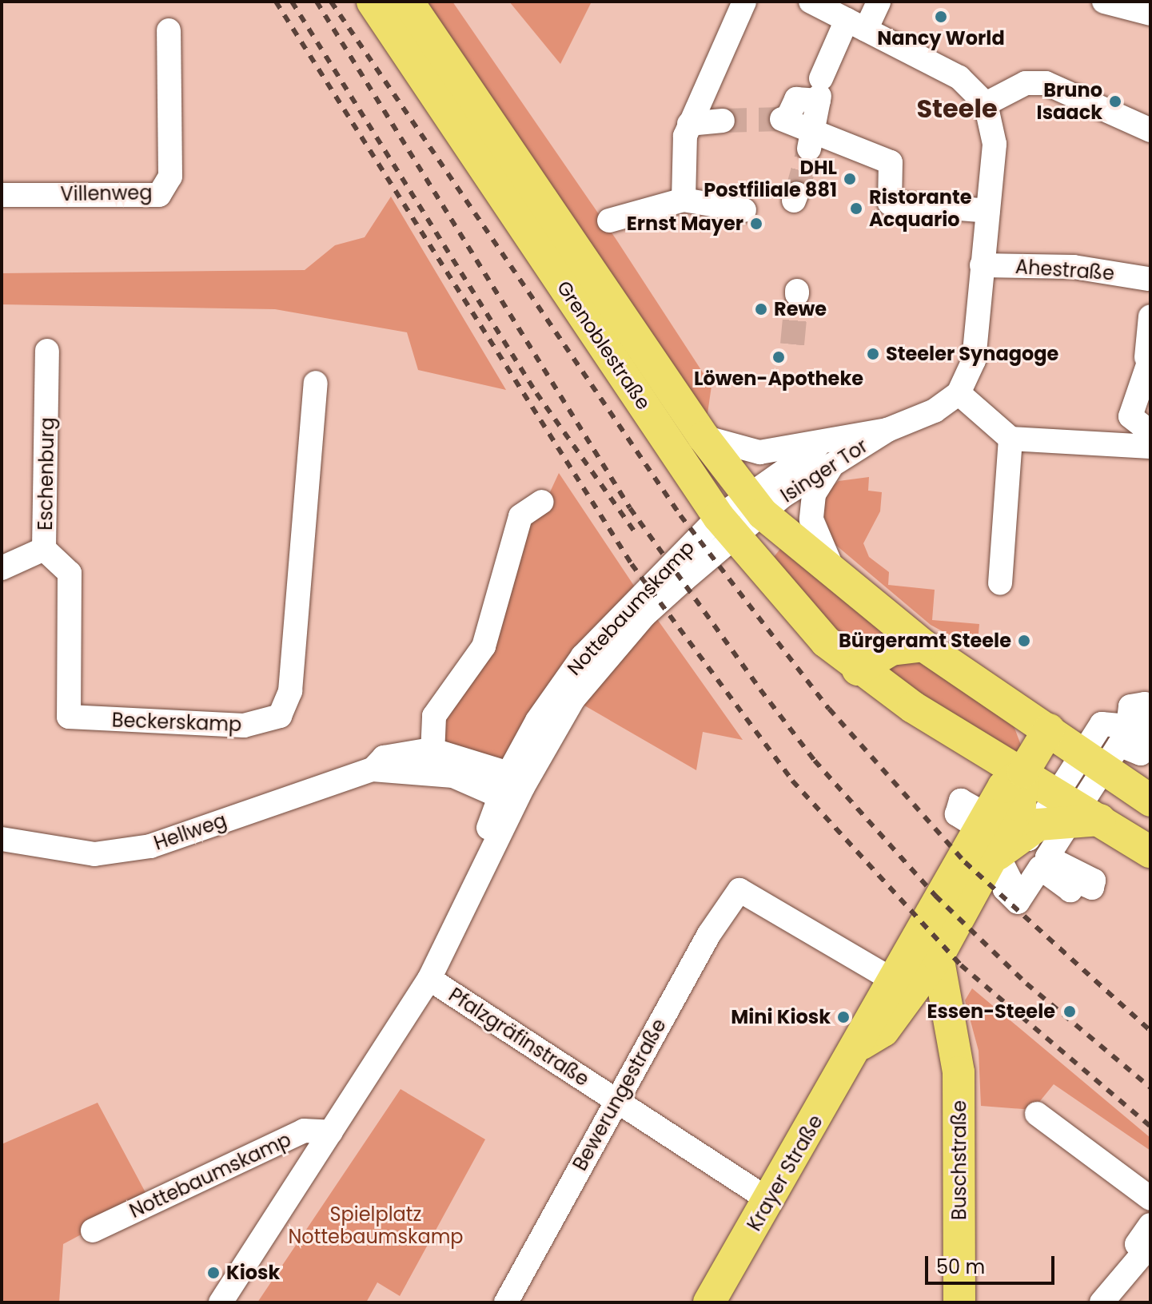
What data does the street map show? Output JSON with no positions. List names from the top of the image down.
{
  "streets": {
    "main road": ["Grenoblestraße", "Buschstraße", "Krayer Straße"],
    "street": [
      "Villenweg",
      "Ahestraße",
      "Isinger Tor",
      "Eschenburg",
      "Nottebaumskamp",
      "Beckerskamp",
      "Hellweg",
      "Pfalzgräfinstraße",
      "Bewerungestraße"
    ]
  },
  "crossings": [
    ["Grenoblestraße", "Isinger Tor"],
    ["Grenoblestraße", "Nottebaumskamp"],
    ["Grenoblestraße", "Krayer Straße"],
    ["Isinger Tor", "Nottebaumskamp"],
    ["Eschenburg", "Beckerskamp"],
    ["Nottebaumskamp", "Hellweg"],
    ["Nottebaumskamp", "Pfalzgräfinstraße"],
    ["Pfalzgräfinstraße", "Bewerungestraße"],
    ["Pfalzgräfinstraße", "Krayer Straße"],
    ["Bewerungestraße", "Krayer Straße"],
    ["Buschstraße", "Krayer Straße"]
  ],
  "districts": ["Steele"],
  "parks": ["Spielplatz Nottebaumskamp"],
  "places": [
    "Nancy World",
    "Bruno Isaack",
    "DHL Postfiliale 881",
    "Ristorante Acquario",
    "Ernst Mayer",
    "Rewe",
    "Steeler Synagoge",
    "Löwen-Apotheke",
    "Bürgeramt Steele",
    "Essen-Steele",
    "Mini Kiosk",
    "Kiosk"
  ],
  "scale_bar": "50 m"
}
